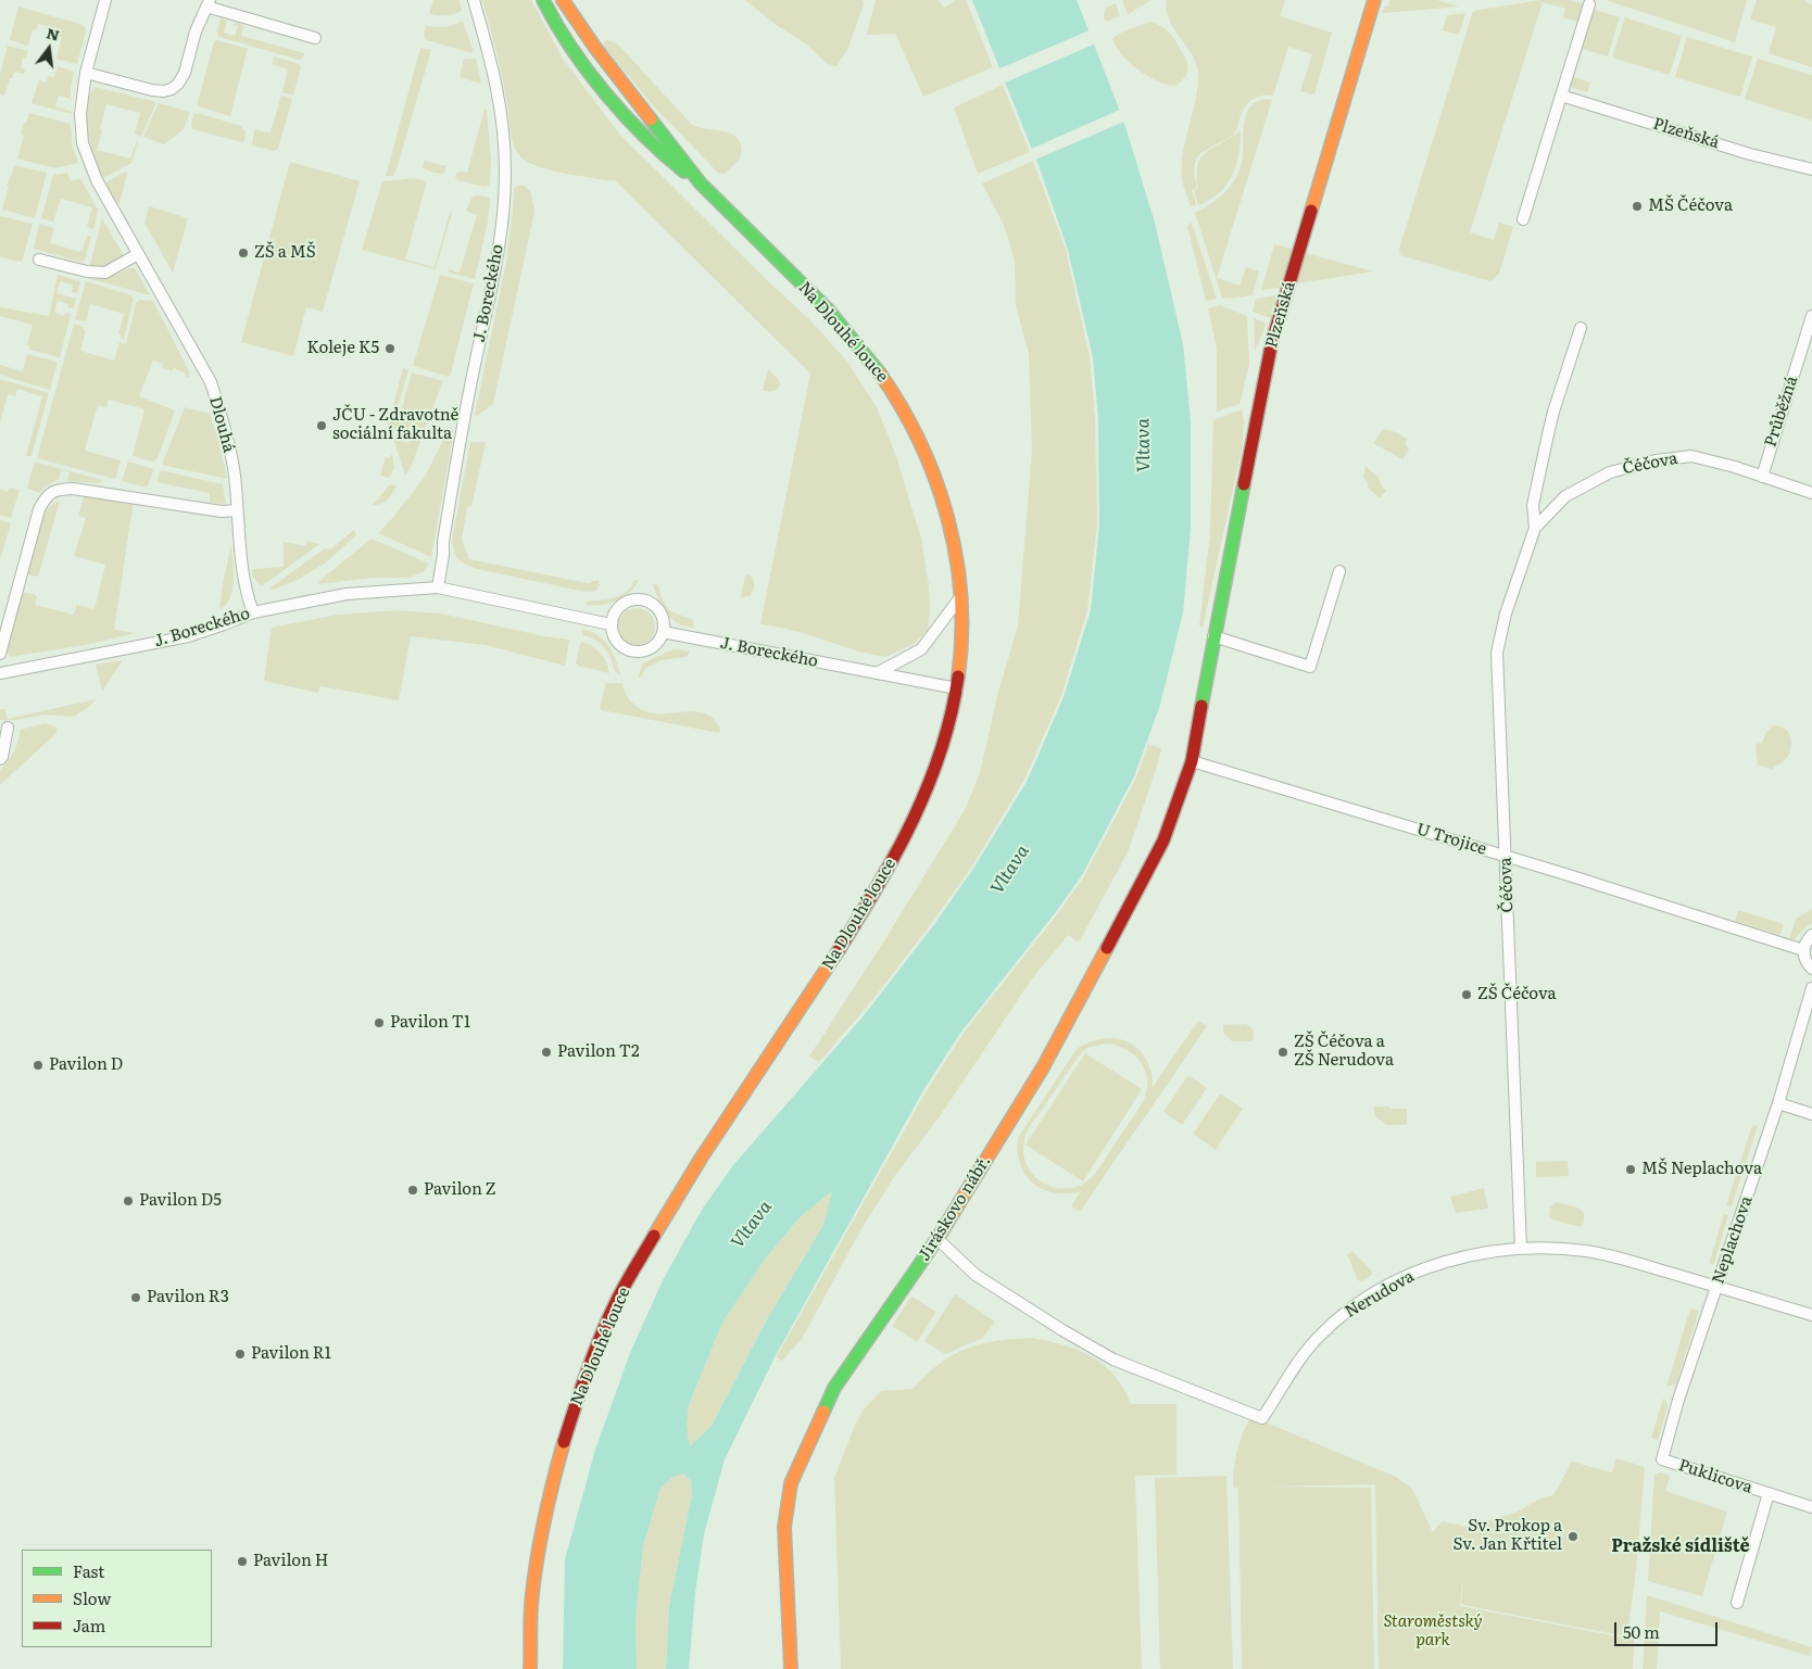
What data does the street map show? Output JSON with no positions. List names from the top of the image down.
{
  "streets": {
    "main road": ["Plzeňská", "Na Dlouhé louce", "Jiráskovo nábř."],
    "street": [
      "J. Boreckého",
      "Průběžná",
      "Dlouhá",
      "Čéčova",
      "U Trojice",
      "Neplachova",
      "Nerudova",
      "Puklicova"
    ]
  },
  "crossings": [
    ["Plzeňská", "U Trojice"],
    ["Plzeňská", "Jiráskovo nábř."],
    ["J. Boreckého", "Na Dlouhé louce"],
    ["J. Boreckého", "Dlouhá"],
    ["Průběžná", "Čéčova"],
    ["Čéčova", "U Trojice"],
    ["Čéčova", "Nerudova"],
    ["U Trojice", "Jiráskovo nábř."],
    ["Jiráskovo nábř.", "Nerudova"],
    ["Neplachova", "Nerudova"],
    ["Neplachova", "Puklicova"]
  ],
  "districts": ["Pražské sídliště"],
  "water": ["Vltava"],
  "parks": ["Staroměstský park"],
  "places": [
    "MŠ Čéčova",
    "ZŠ a MŠ",
    "Koleje K5",
    "JČU - Zdravotně sociální fakulta",
    "ZŠ Čéčova",
    "Pavilon T1",
    "Pavilon T2",
    "ZŠ Čéčova a ZŠ Nerudova",
    "Pavilon D",
    "MŠ Neplachova",
    "Pavilon Z",
    "Pavilon D5",
    "Pavilon R3",
    "Pavilon R1",
    "Sv. Prokop a Sv. Jan Křtitel",
    "Pavilon H"
  ],
  "legend": ["Fast", "Slow", "Jam"],
  "scale_bar": "50 m",
  "north": "top"
}
